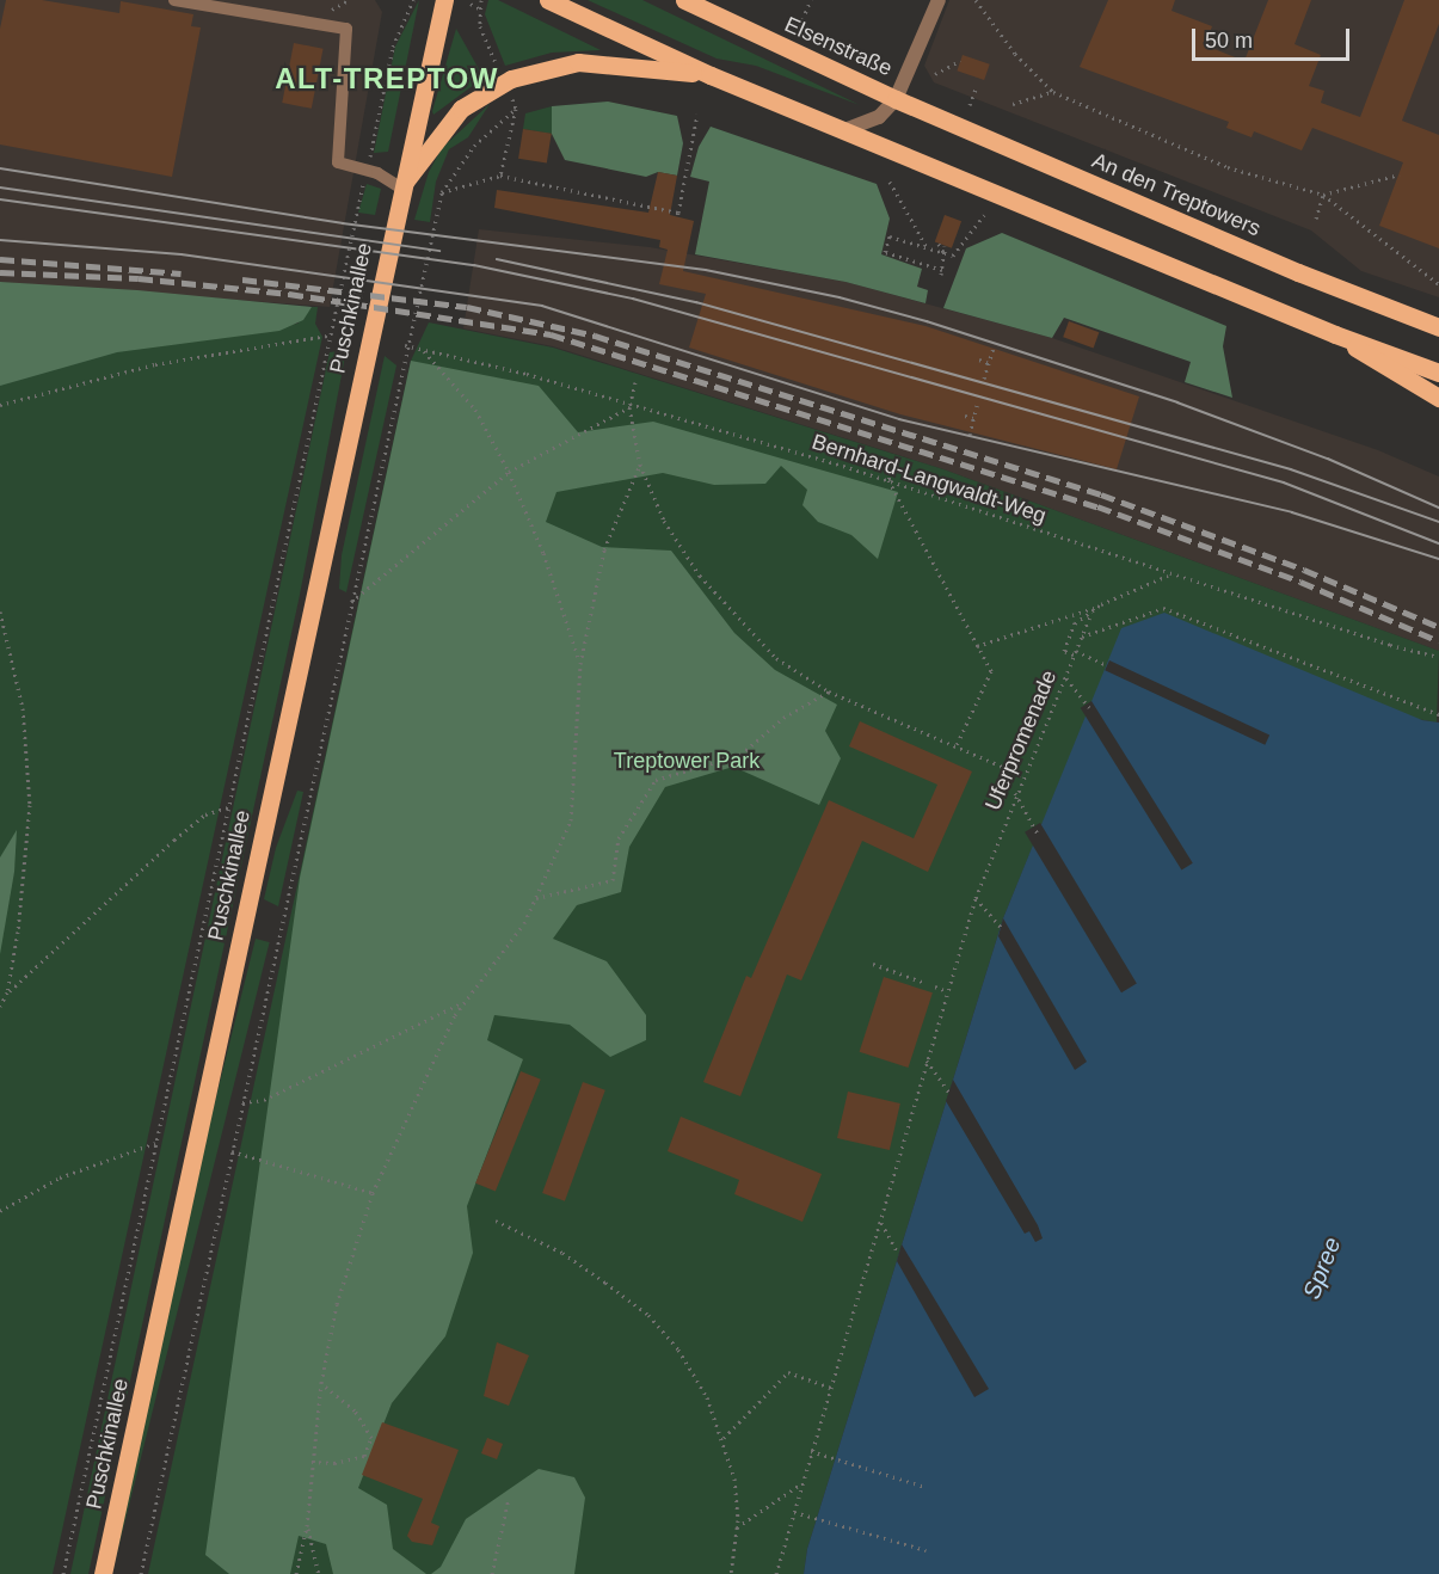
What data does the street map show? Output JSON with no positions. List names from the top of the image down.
{
  "streets": {
    "main road": ["Elsenstraße", "An den Treptowers", "Puschkinallee"],
    "path": ["Bernhard-Langwaldt-Weg", "Uferpromenade"]
  },
  "crossings": [
    ["Elsenstraße", "An den Treptowers"]
  ],
  "districts": ["ALT-TREPTOW"],
  "water": ["Spree"],
  "parks": ["Treptower Park"],
  "scale_bar": "50 m"
}
